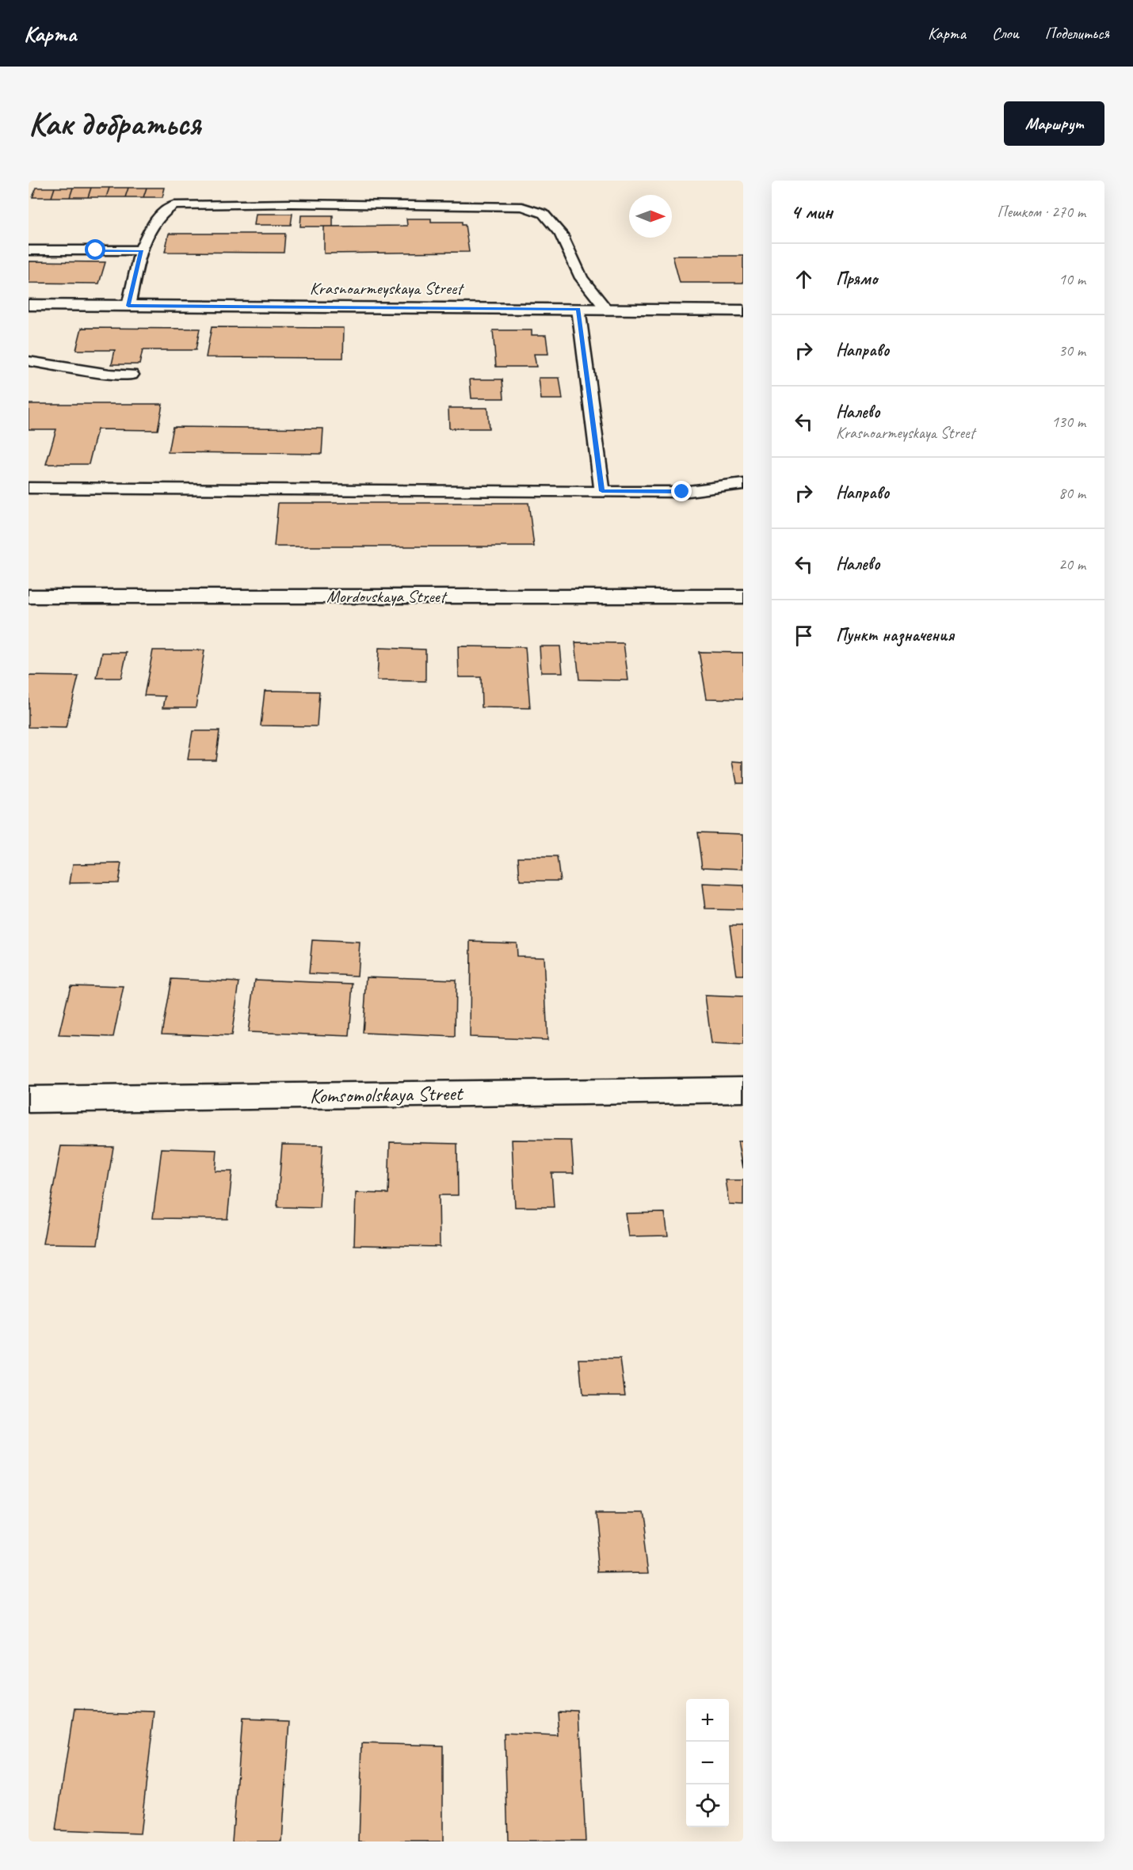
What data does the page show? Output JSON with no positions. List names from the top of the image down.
{
  "streets": {
    "street": ["Krasnoarmeyskaya Street", "Mordovskaya Street", "Komsomolskaya Street"]
  },
  "north": "right",
  "page": {
    "header": "Карта",
    "nav": ["Карта", "Слои", "Поделиться"],
    "buttons": "Маршрут",
    "title": "Как добраться",
    "heading": ["4 мин", "Пешком · 270 m"],
    "list": [
      ["Прямо", "10 m"],
      ["Направо", "30 m"],
      ["Налево", "Krasnoarmeyskaya Street", "130 m"],
      ["Направо", "80 m"],
      ["Налево", "20 m"],
      "Пункт назначения"
    ],
    "map_buttons": ["+", "−"]
  }
}
